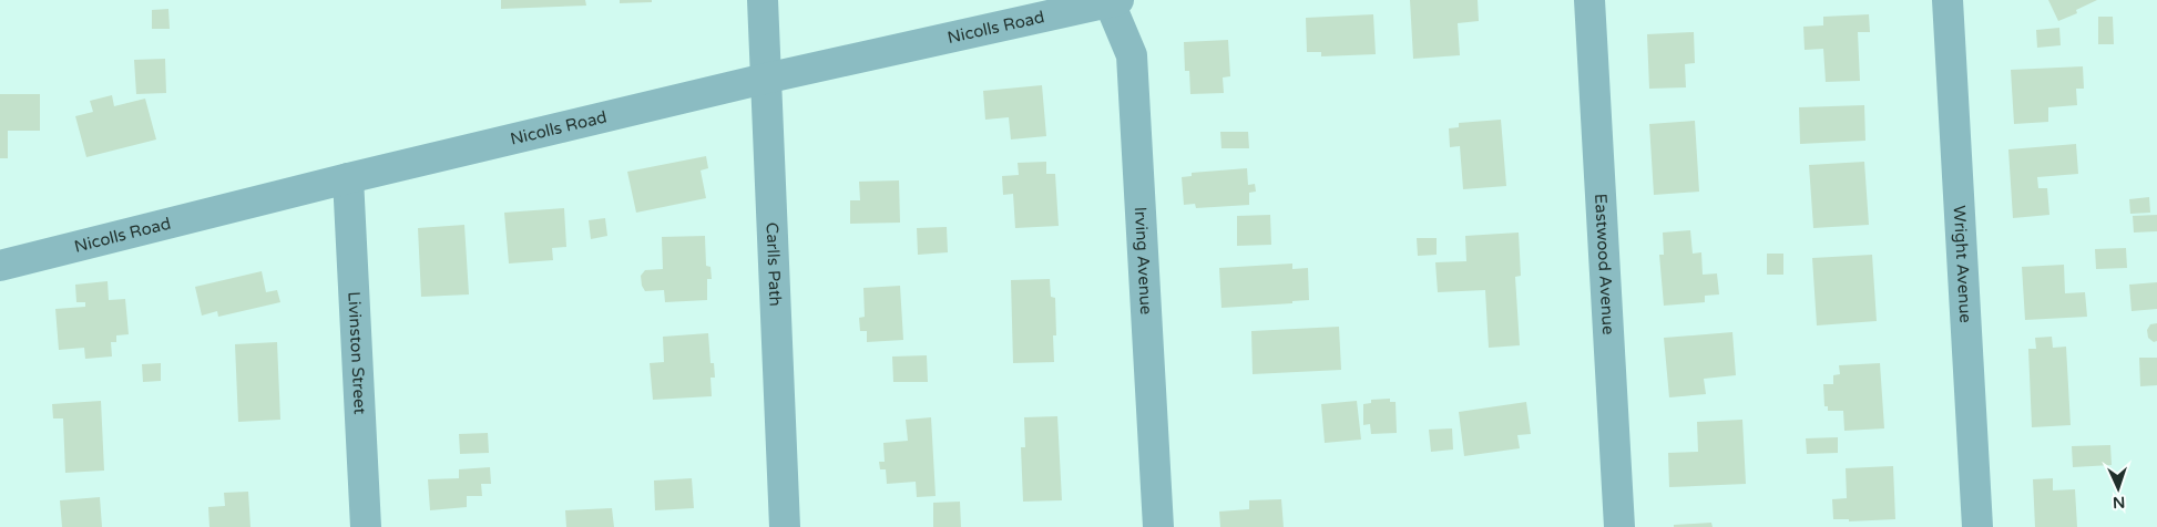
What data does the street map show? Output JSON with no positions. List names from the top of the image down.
{
  "streets": {
    "street": [
      "Nicolls Road",
      "Irving Avenue",
      "Carlls Path",
      "Eastwood Avenue",
      "Wright Avenue",
      "Livinston Street"
    ]
  },
  "crossings": [
    ["Nicolls Road", "Irving Avenue"],
    ["Nicolls Road", "Carlls Path"],
    ["Nicolls Road", "Livinston Street"]
  ],
  "north": "bottom"
}
